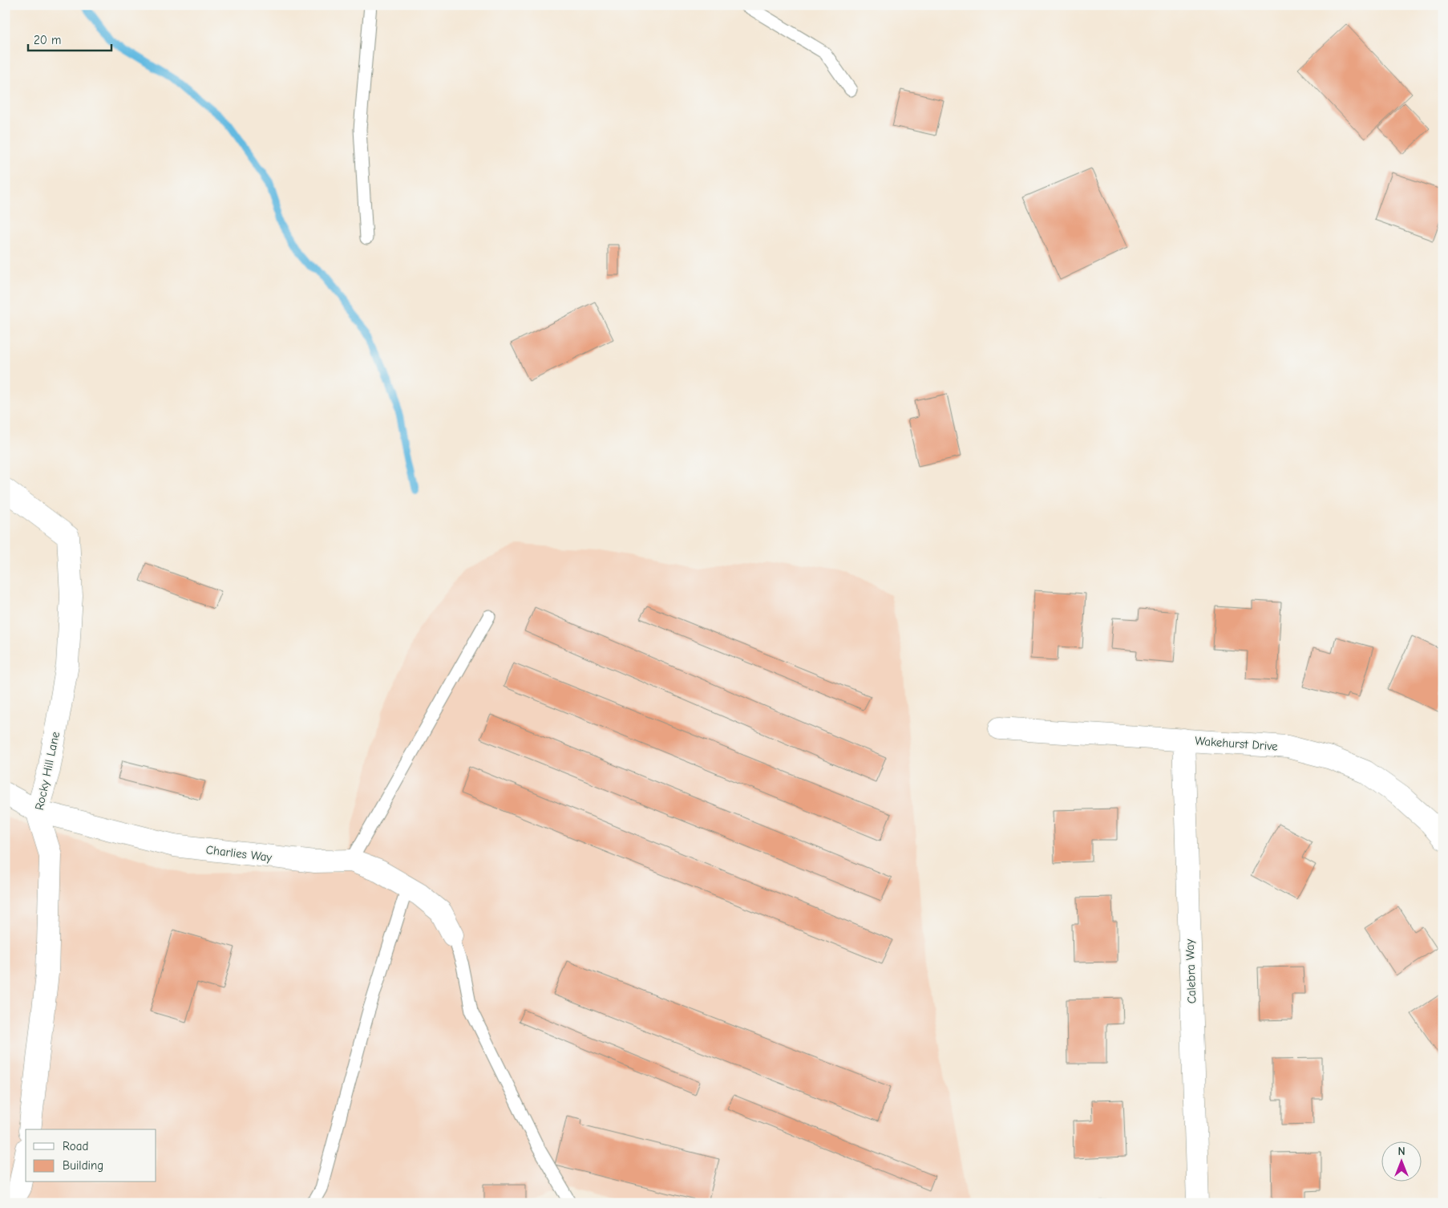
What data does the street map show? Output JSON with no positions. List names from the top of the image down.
{
  "streets": {
    "street": [
      "Wakehurst Drive",
      "Rocky Hill Lane",
      "Charlies Way",
      "Calebra Way"
    ]
  },
  "crossings": [
    ["Wakehurst Drive", "Calebra Way"],
    ["Rocky Hill Lane", "Charlies Way"]
  ],
  "legend": ["Road", "Building"],
  "scale_bar": "20 m",
  "north": "top"
}
